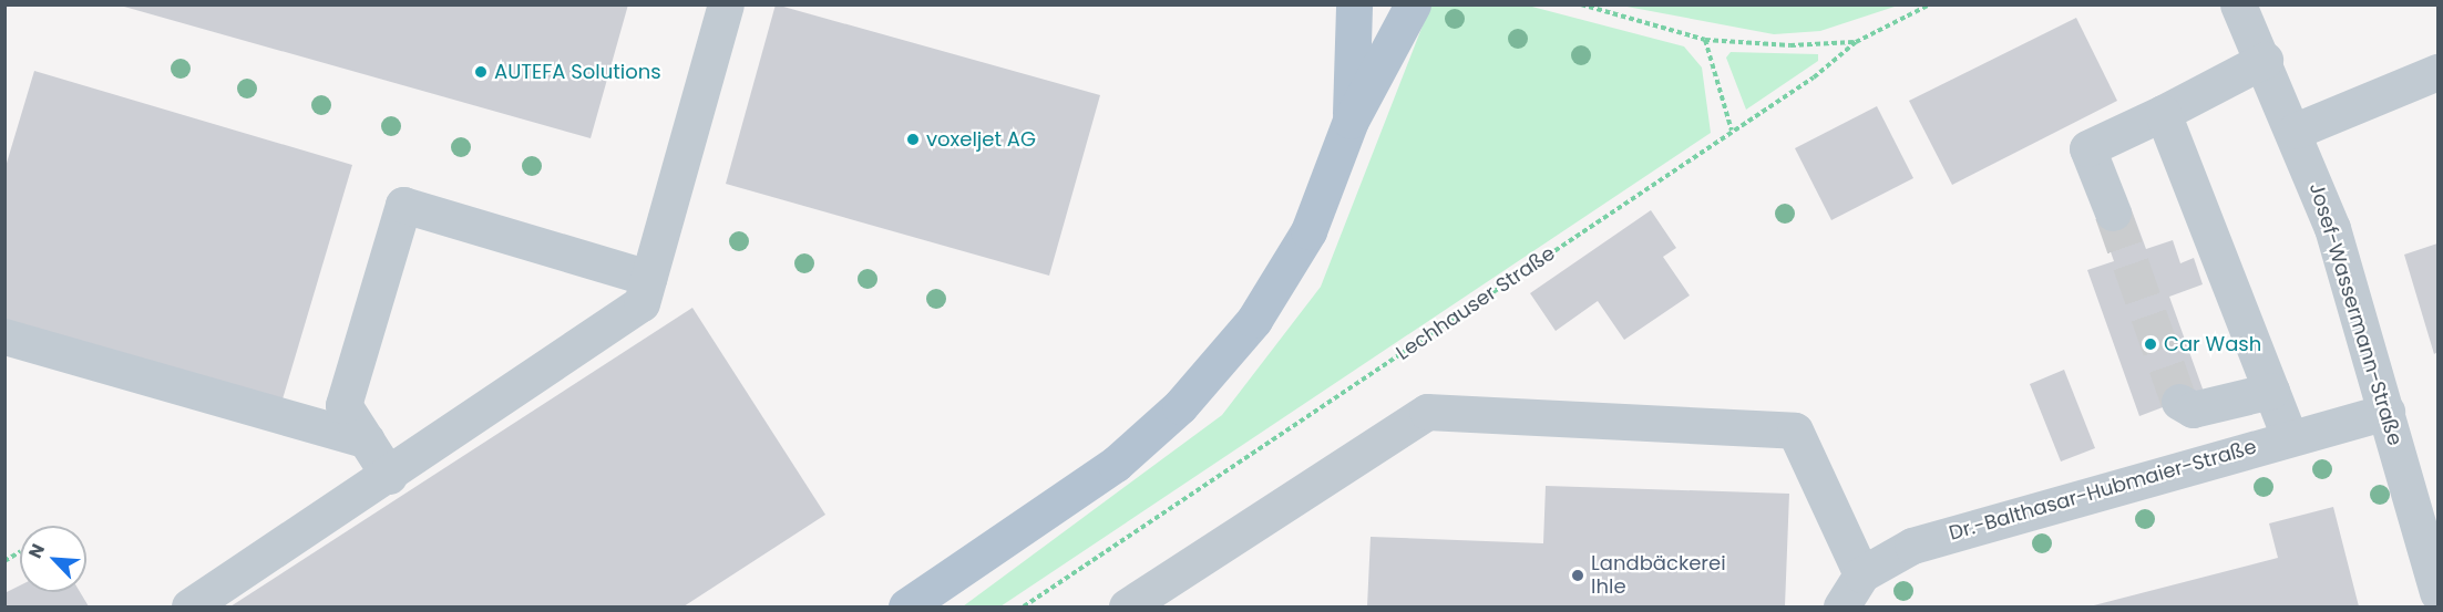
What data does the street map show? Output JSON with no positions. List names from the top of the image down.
{
  "streets": {
    "street": ["Josef-Wassermann-Straße", "Dr.-Balthasar-Hubmaier-Straße"],
    "path": ["Lechhauser Straße"]
  },
  "crossings": [
    ["Josef-Wassermann-Straße", "Dr.-Balthasar-Hubmaier-Straße"]
  ],
  "places": [
    "AUTEFA Solutions",
    "voxeljet AG",
    "Car Wash",
    "Landbäckerei Ihle"
  ],
  "north": "top left"
}
